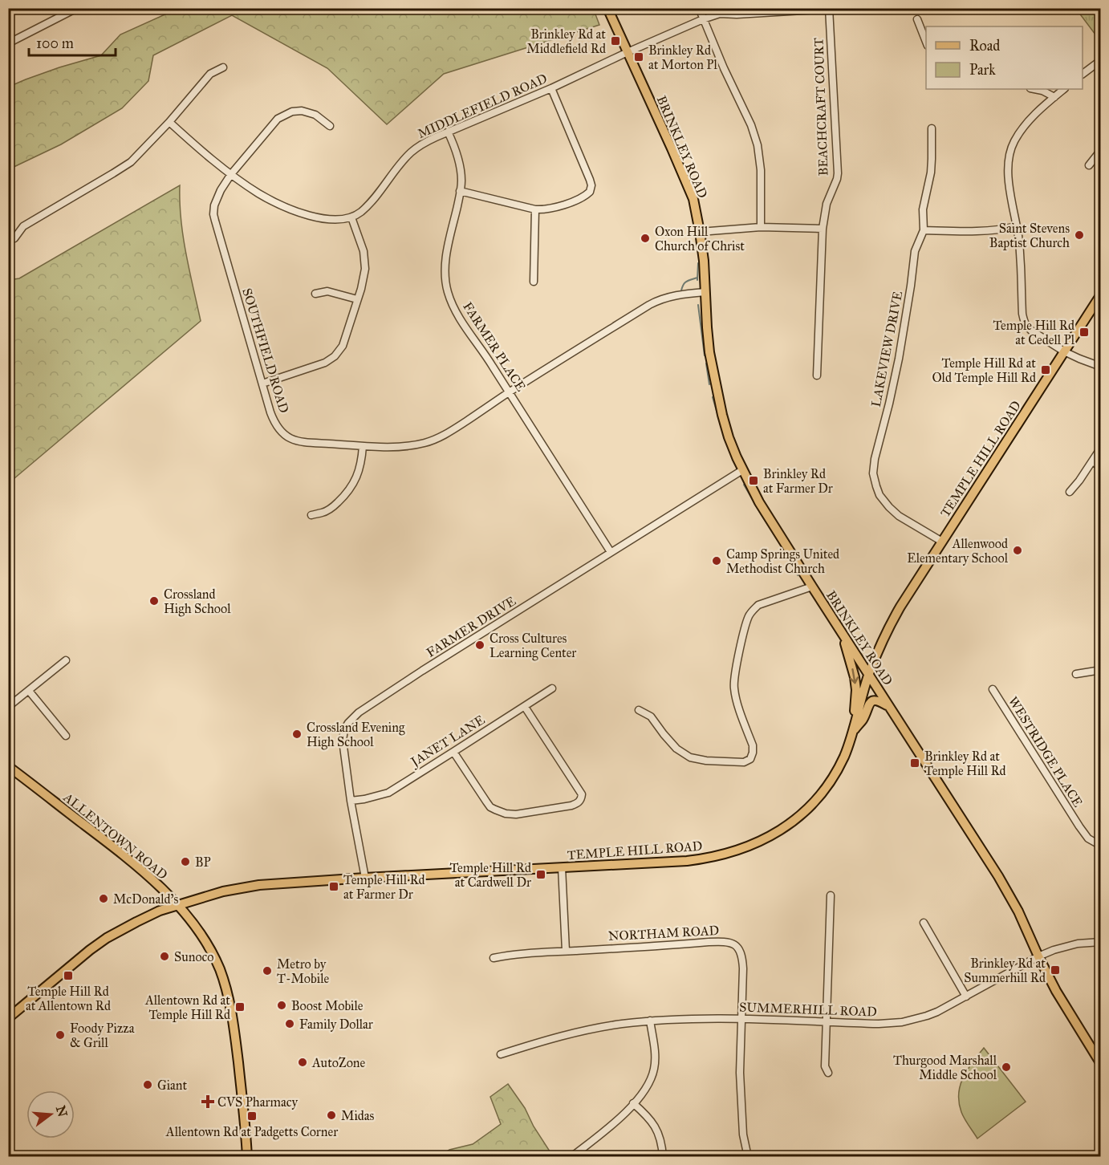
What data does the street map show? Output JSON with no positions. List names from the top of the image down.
{
  "streets": {
    "main road": ["BRINKLEY ROAD", "TEMPLE HILL ROAD", "ALLENTOWN ROAD"],
    "street": [
      "MIDDLEFIELD ROAD",
      "BEACHCRAFT COURT",
      "FARMER PLACE",
      "LAKEVIEW DRIVE",
      "SOUTHFIELD ROAD",
      "FARMER DRIVE",
      "JANET LANE",
      "WESTRIDGE PLACE",
      "NORTHAM ROAD",
      "SUMMERHILL ROAD"
    ]
  },
  "crossings": [
    ["MIDDLEFIELD ROAD", "BEACHCRAFT COURT"],
    ["MIDDLEFIELD ROAD", "BRINKLEY ROAD"],
    ["MIDDLEFIELD ROAD", "FARMER PLACE"],
    ["BRINKLEY ROAD", "SOUTHFIELD ROAD"],
    ["BRINKLEY ROAD", "TEMPLE HILL ROAD"],
    ["BRINKLEY ROAD", "FARMER DRIVE"],
    ["BRINKLEY ROAD", "SUMMERHILL ROAD"],
    ["FARMER PLACE", "SOUTHFIELD ROAD"],
    ["FARMER PLACE", "FARMER DRIVE"],
    ["LAKEVIEW DRIVE", "TEMPLE HILL ROAD"],
    ["TEMPLE HILL ROAD", "FARMER DRIVE"],
    ["TEMPLE HILL ROAD", "ALLENTOWN ROAD"],
    ["FARMER DRIVE", "JANET LANE"],
    ["NORTHAM ROAD", "SUMMERHILL ROAD"]
  ],
  "places": {
    "transit": [
      "Brinkley Rd at Middlefield Rd",
      "Brinkley Rd at Morton Pl",
      "Temple Hill Rd at Cedell Pl",
      "Temple Hill Rd at Old Temple Hill Rd",
      "Brinkley Rd at Farmer Dr",
      "Brinkley Rd at Temple Hill Rd",
      "Temple Hill Rd at Cardwell Dr",
      "Temple Hill Rd at Farmer Dr",
      "Brinkley Rd at Summerhill Rd",
      "Temple Hill Rd at Allentown Rd",
      "Allentown Rd at Temple Hill Rd",
      "Allentown Rd at Padgetts Corner"
    ],
    "other": [
      "Saint Stevens Baptist Church",
      "Oxon Hill Church of Christ",
      "Allenwood Elementary School",
      "Camp Springs United Methodist Church",
      "Crossland High School",
      "Cross Cultures Learning Center",
      "Crossland Evening High School",
      "BP",
      "McDonald's",
      "Sunoco",
      "Metro by T-Mobile",
      "Boost Mobile",
      "Family Dollar",
      "Foody Pizza & Grill",
      "AutoZone",
      "Thurgood Marshall Middle School",
      "Giant",
      "Midas"
    ],
    "health": ["CVS Pharmacy"]
  },
  "legend": ["Road", "Park"],
  "scale_bar": "100 m",
  "north": "right"
}
